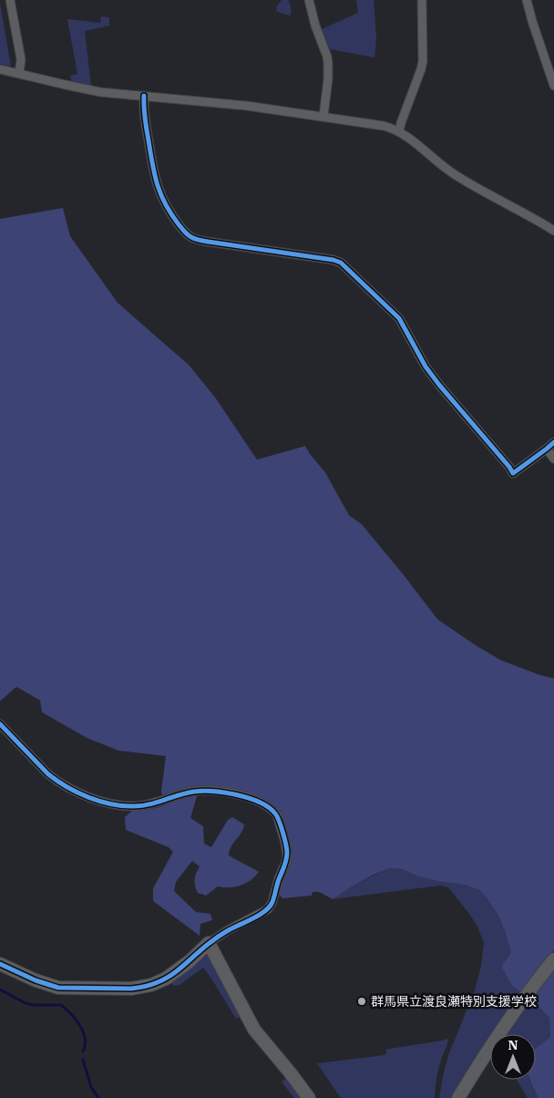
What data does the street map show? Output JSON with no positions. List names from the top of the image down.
{
  "places": ["群馬県立渡良瀬特別支援学校"],
  "north": "top"
}
